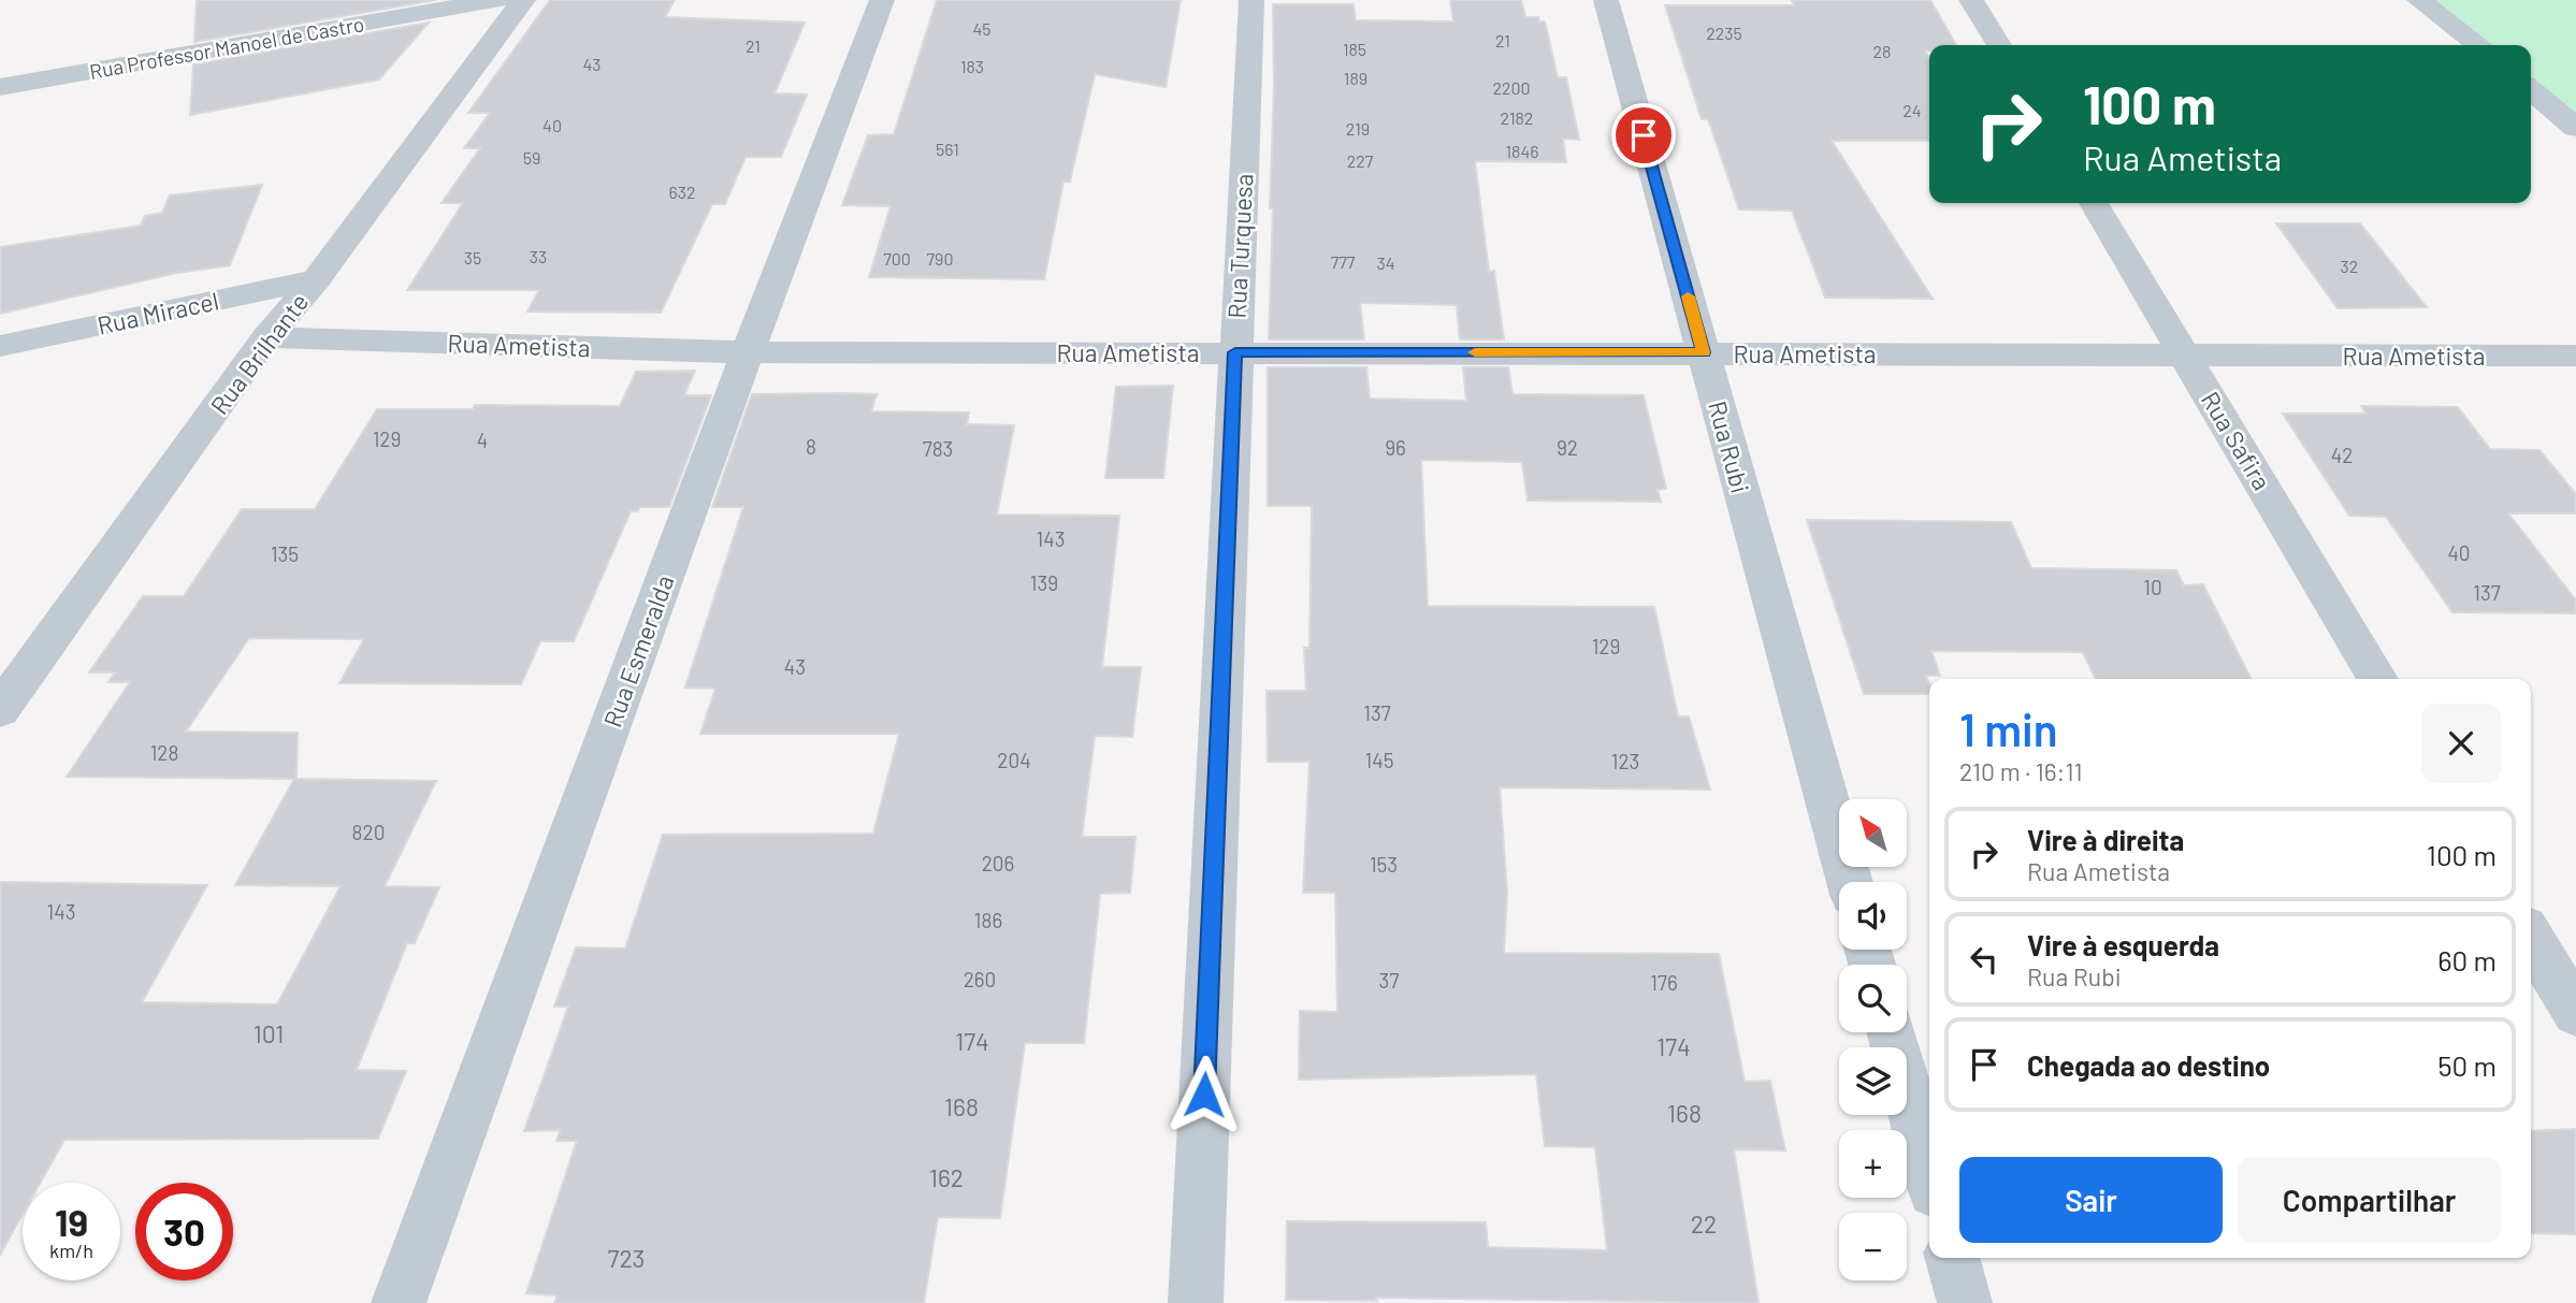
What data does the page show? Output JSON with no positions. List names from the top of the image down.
{
  "streets": {
    "street": [
      "Rua Professor Manoel de Castro",
      "Rua Turquesa",
      "Rua Miracel",
      "Rua Ametista",
      "Rua Brilhante",
      "Rua Safira",
      "Rua Rubi",
      "Rua Esmeralda"
    ]
  },
  "crossings": [
    ["Rua Turquesa", "Rua Ametista"],
    ["Rua Miracel", "Rua Brilhante"],
    ["Rua Ametista", "Rua Brilhante"],
    ["Rua Ametista", "Rua Safira"],
    ["Rua Ametista", "Rua Rubi"],
    ["Rua Ametista", "Rua Esmeralda"]
  ],
  "house_numbers": [
    "45",
    "2235",
    "21",
    "21",
    "185",
    "28",
    "43",
    "183",
    "189",
    "2200",
    "24",
    "2182",
    "40",
    "219",
    "561",
    "1846",
    "59",
    "227",
    "632",
    "33",
    "35",
    "700",
    "790",
    "777",
    "34",
    "32",
    "129",
    "4",
    "8",
    "96",
    "92",
    "783",
    "42",
    "143",
    "40",
    "135",
    "139",
    "10",
    "137",
    "129",
    "43",
    "137",
    "128",
    "204",
    "145",
    "123",
    "820",
    "206",
    "153",
    "143",
    "186",
    "260",
    "37",
    "176",
    "101",
    "174",
    "174",
    "168",
    "168",
    "162",
    "22",
    "723"
  ],
  "north": "top left",
  "page": {
    "turn": ["100 m", "Rua Ametista"],
    "heading": ["1 min", "210 m · 16:11"],
    "map_buttons": ["+", "−"],
    "list": [
      {
        "name": "Vire à direita",
        "note": "Rua Ametista",
        "value": "100 m"
      },
      {
        "name": "Vire à esquerda",
        "note": "Rua Rubi",
        "value": "60 m"
      },
      {
        "name": "Chegada ao destino",
        "value": "50 m"
      }
    ],
    "buttons": ["Sair", "Compartilhar"],
    "speed": "19 km/h",
    "limit": "30"
  }
}
